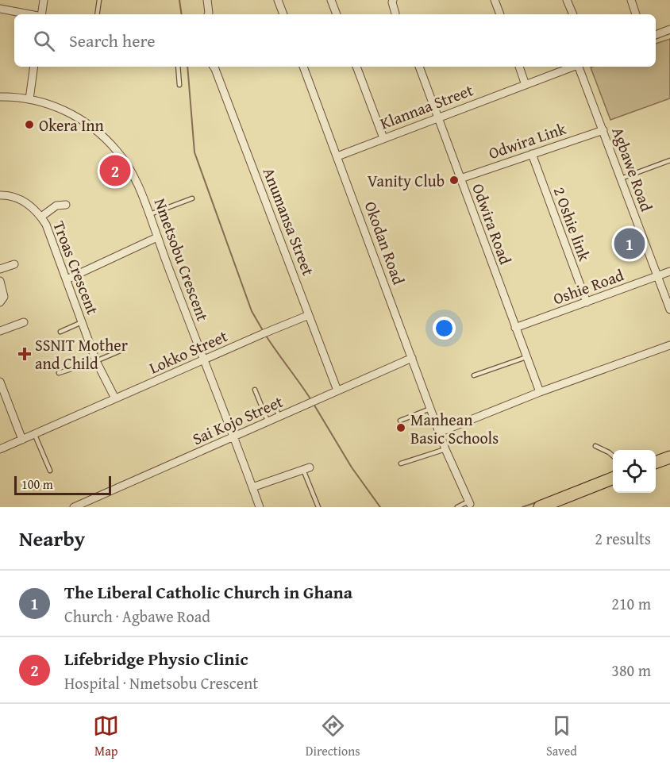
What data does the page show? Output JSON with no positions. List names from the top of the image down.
{
  "streets": {
    "street": [
      "Klannaa Street",
      "Odwira Link",
      "Agbawe Road",
      "Anumansa Street",
      "Odwira Road",
      "2 Oshie link",
      "Okodan Road",
      "Nmetsobu Crescent",
      "Troas Crescent",
      "Oshie Road",
      "Lokko Street",
      "Sai Kojo Street"
    ]
  },
  "crossings": [
    ["Klannaa Street", "Odwira Road"],
    ["Klannaa Street", "Okodan Road"],
    ["Odwira Link", "Agbawe Road"],
    ["Odwira Link", "Odwira Road"],
    ["Odwira Link", "2 Oshie link"],
    ["Agbawe Road", "Oshie Road"],
    ["Anumansa Street", "Lokko Street"],
    ["Anumansa Street", "Sai Kojo Street"],
    ["Odwira Road", "Oshie Road"],
    ["2 Oshie link", "Oshie Road"],
    ["Okodan Road", "Sai Kojo Street"],
    ["Nmetsobu Crescent", "Lokko Street"],
    ["Nmetsobu Crescent", "Sai Kojo Street"],
    ["Troas Crescent", "Lokko Street"]
  ],
  "places": {
    "other": ["Okera Inn", "Vanity Club", "Manhean Basic Schools"],
    "health": ["SSNIT Mother and Child"]
  },
  "scale_bar": "100 m",
  "page": {
    "search": "Search here",
    "pins": ["2", "1"],
    "scale": "100 m",
    "heading": ["Nearby", "2 results"],
    "list": [
      {
        "mark": "1",
        "name": "The Liberal Catholic Church in Ghana",
        "note": "Church · Agbawe Road",
        "value": "210 m"
      },
      {
        "mark": "2",
        "name": "Lifebridge Physio Clinic",
        "note": "Hospital · Nmetsobu Crescent",
        "value": "380 m"
      }
    ],
    "nav": ["Map", "Directions", "Saved"]
  }
}
